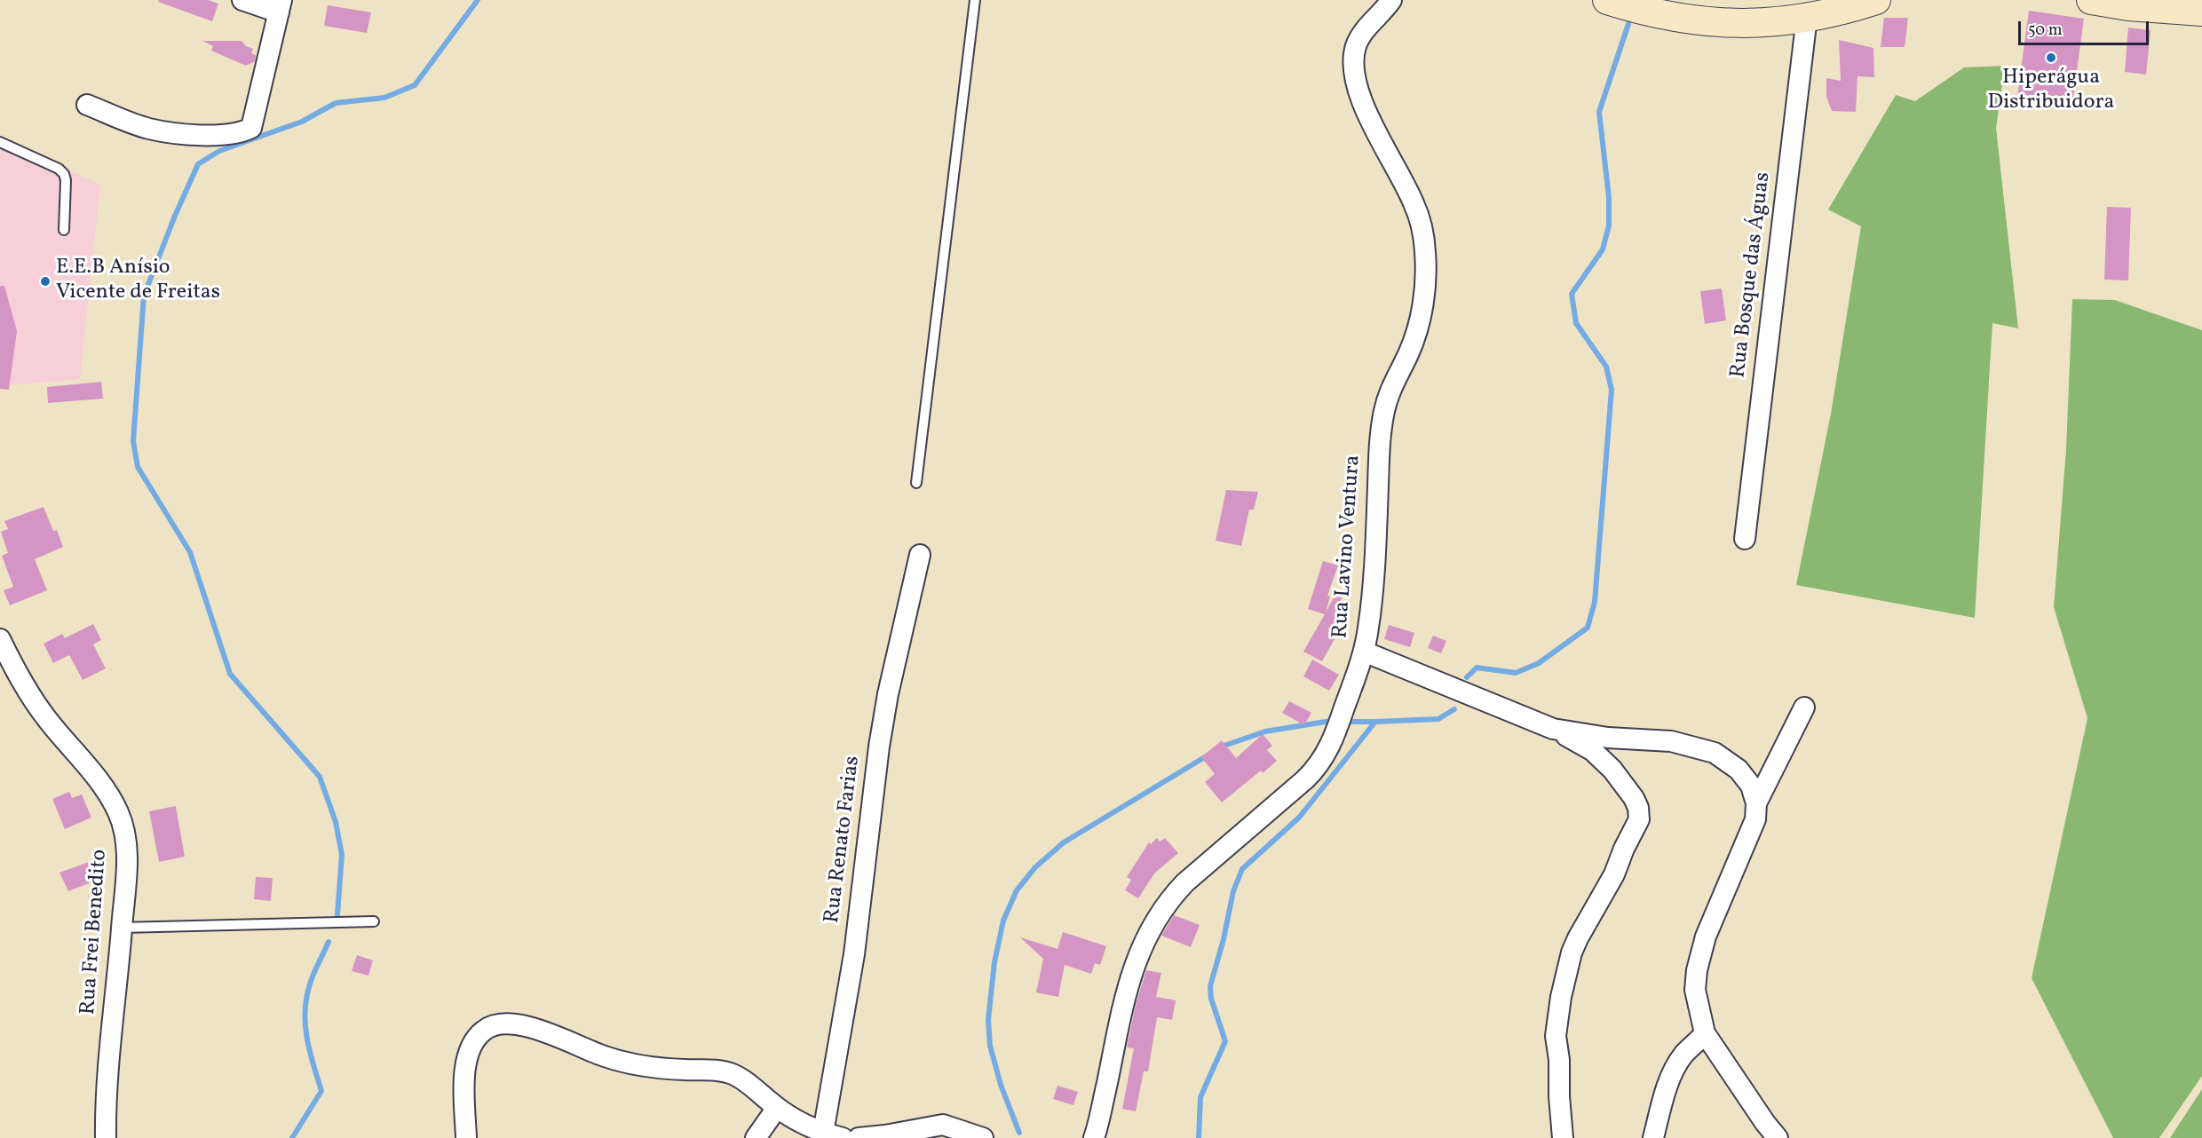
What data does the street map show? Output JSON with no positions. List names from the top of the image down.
{
  "streets": {
    "street": [
      "Rua Bosque das Águas",
      "Rua Lavino Ventura",
      "Rua Renato Farias",
      "Rua Frei Benedito"
    ]
  },
  "places": ["Hiperágua Distribuidora", "E.E.B Anísio Vicente de Freitas"],
  "scale_bar": "50 m"
}
